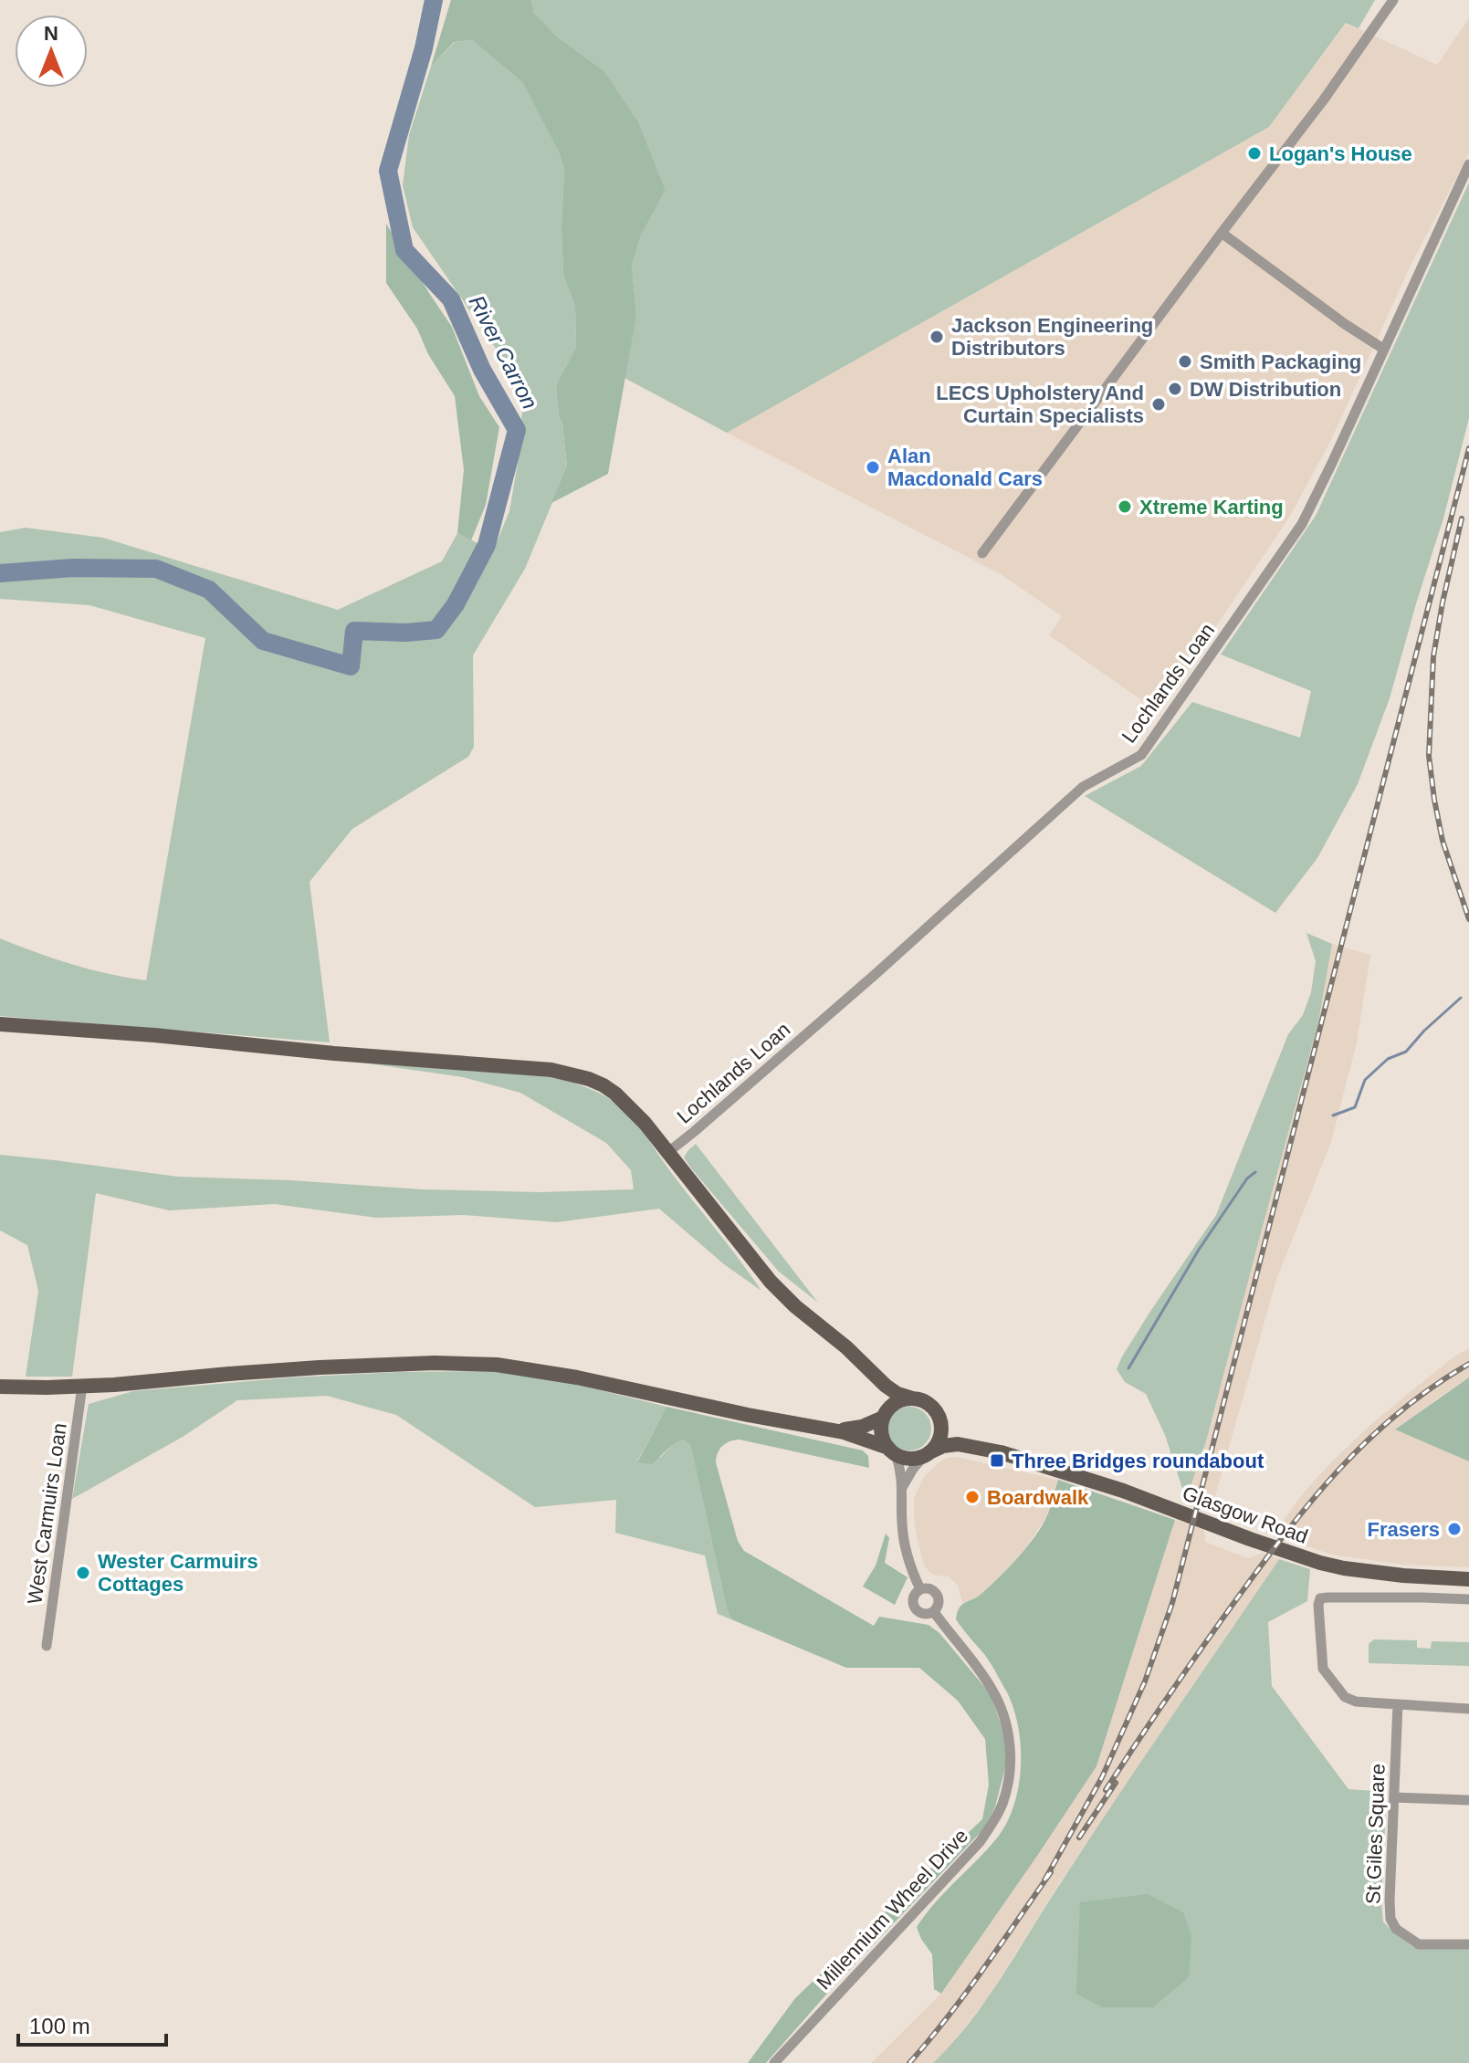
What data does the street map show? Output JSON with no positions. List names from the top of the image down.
{
  "streets": {
    "main road": ["Glasgow Road"],
    "street": [
      "Lochlands Loan",
      "West Carmuirs Loan",
      "St Giles Square",
      "Millennium Wheel Drive"
    ]
  },
  "water": ["River Carron"],
  "places": {
    "other": [
      "Logan's House",
      "Jackson Engineering Distributors",
      "Smith Packaging",
      "DW Distribution",
      "LECS Upholstery And Curtain Specialists",
      "Alan Macdonald Cars",
      "Xtreme Karting",
      "Boardwalk",
      "Frasers",
      "Wester Carmuirs Cottages"
    ],
    "transit": ["Three Bridges roundabout"]
  },
  "scale_bar": "100 m",
  "north": "top"
}
